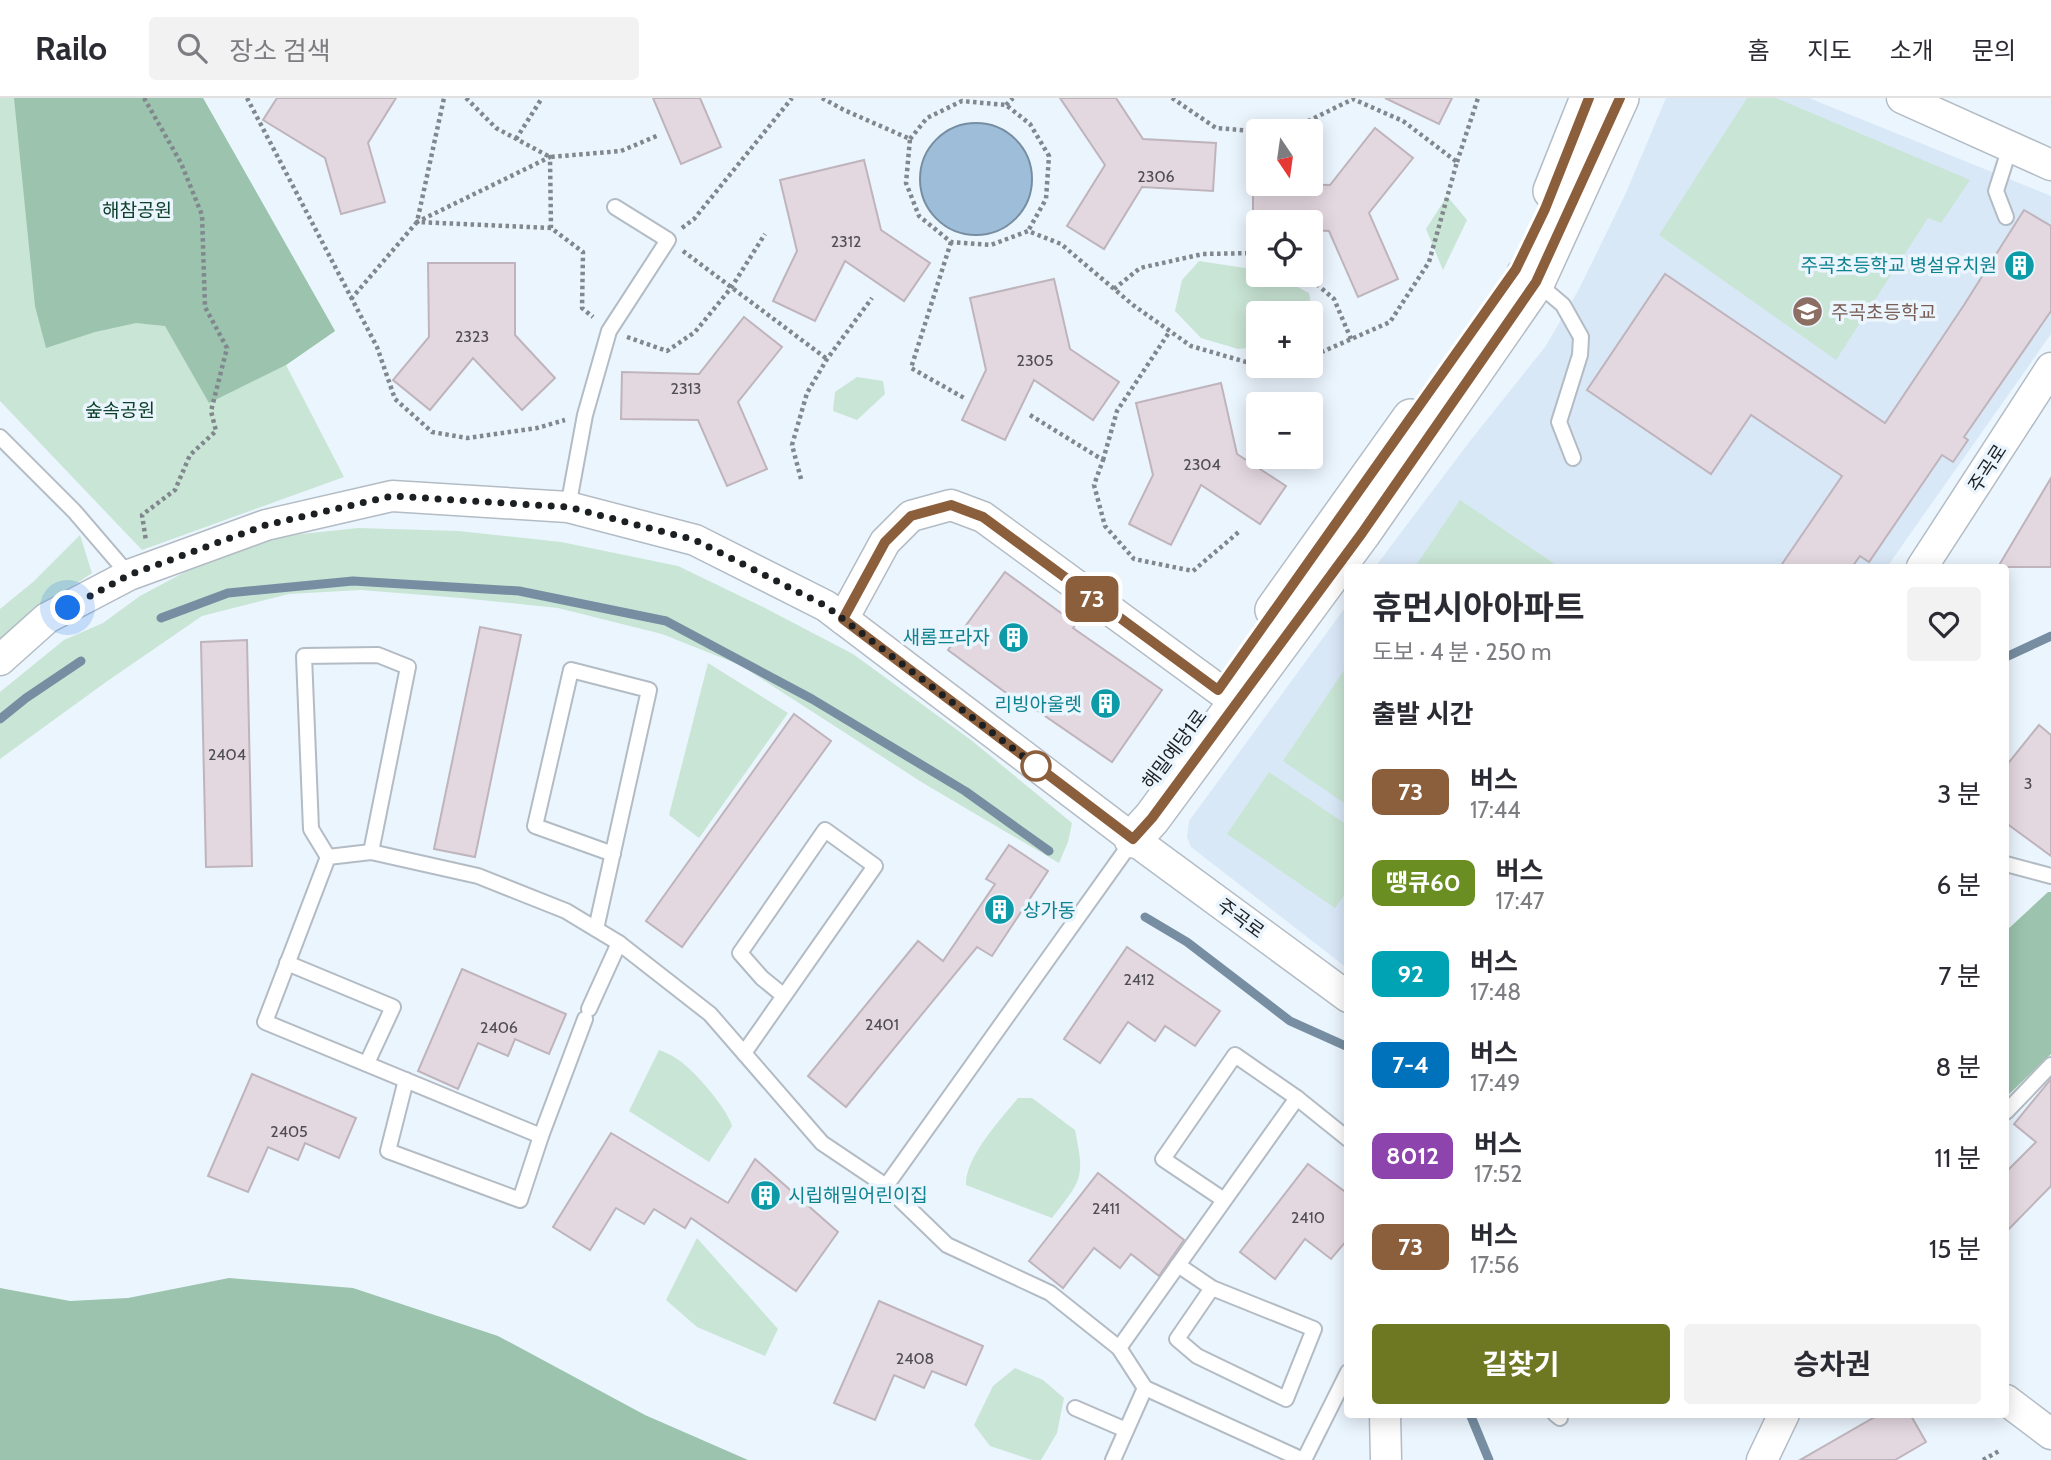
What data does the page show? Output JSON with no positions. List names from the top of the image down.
{
  "streets": {
    "street": ["주곡로", "해밀예당1로"]
  },
  "crossings": [
    ["주곡로", "해밀예당1로"]
  ],
  "parks": ["해참공원", "숲속공원"],
  "places": {
    "building": [
      "주곡초등학교 병설유치원",
      "새롬프라자",
      "리빙아울렛",
      "상가동",
      "시립해밀어린이집"
    ],
    "school or university": ["주곡초등학교"]
  },
  "lines": ["bus line 73"],
  "house_numbers": [
    "2306",
    "2312",
    "2323",
    "2305",
    "2313",
    "2304",
    "2404",
    "3",
    "2412",
    "2401",
    "2406",
    "2405",
    "2411",
    "2410",
    "2408"
  ],
  "north": "bottom",
  "page": {
    "header": "Railo",
    "search": "장소 검색",
    "nav": [
      "홈",
      "지도",
      "소개",
      "문의"
    ],
    "on_map": "73",
    "map_buttons": ["+", "−"],
    "heading": [
      ["휴먼시아아파트", "도보 · 4 분 · 250 m"],
      "출발 시간"
    ],
    "list": [
      {
        "mark": "73",
        "name": "버스",
        "note": "17:44",
        "value": "3 분"
      },
      {
        "mark": "땡큐60",
        "name": "버스",
        "note": "17:47",
        "value": "6 분"
      },
      {
        "mark": "92",
        "name": "버스",
        "note": "17:48",
        "value": "7 분"
      },
      {
        "mark": "7-4",
        "name": "버스",
        "note": "17:49",
        "value": "8 분"
      },
      {
        "mark": "8012",
        "name": "버스",
        "note": "17:52",
        "value": "11 분"
      },
      {
        "mark": "73",
        "name": "버스",
        "note": "17:56",
        "value": "15 분"
      }
    ],
    "buttons": ["길찾기", "승차권"]
  }
}
